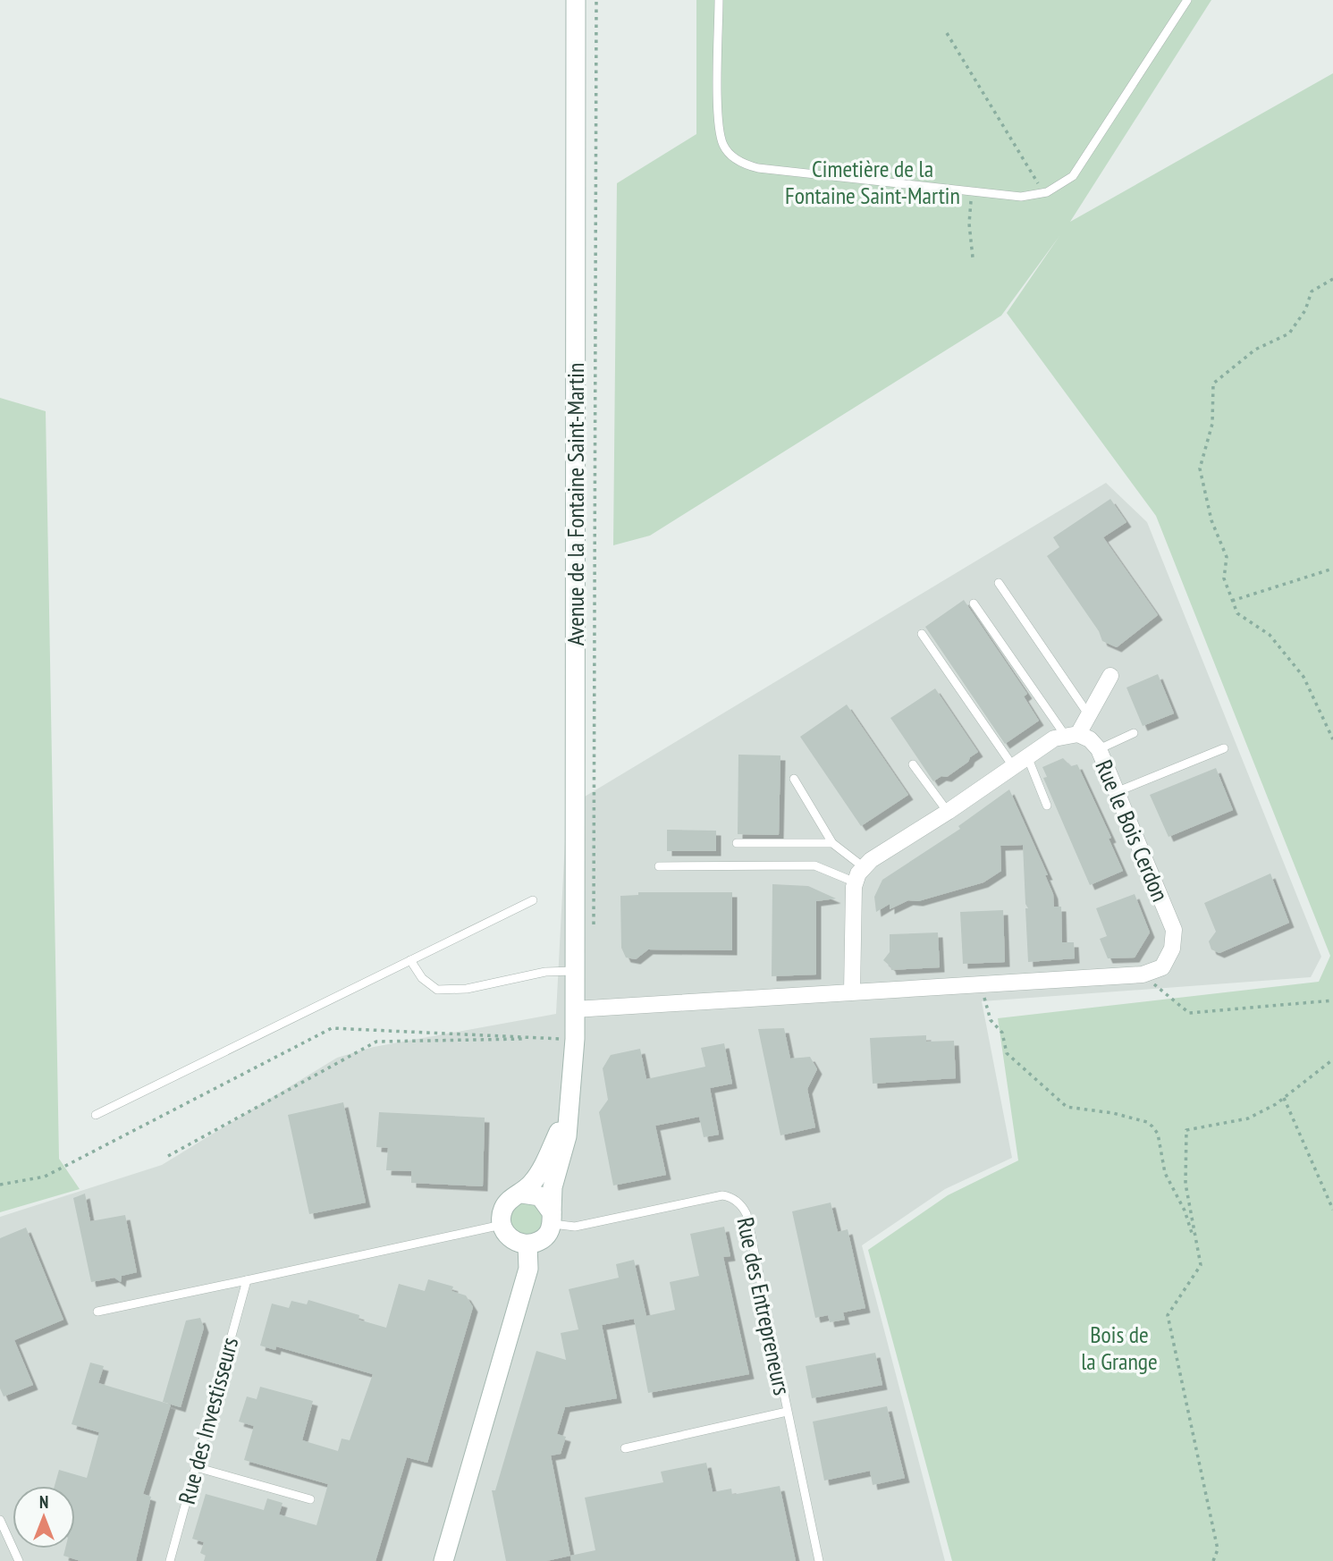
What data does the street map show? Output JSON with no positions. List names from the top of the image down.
{
  "streets": {
    "main road": ["Avenue de la Fontaine Saint-Martin"],
    "street": ["Rue le Bois Cerdon"],
    "lane": ["Rue des Entrepreneurs", "Rue des Investisseurs"]
  },
  "crossings": [
    ["Avenue de la Fontaine Saint-Martin", "Rue le Bois Cerdon"],
    ["Avenue de la Fontaine Saint-Martin", "Rue des Entrepreneurs"]
  ],
  "parks": ["Cimetière de la Fontaine Saint-Martin", "Bois de la Grange"],
  "north": "top"
}
